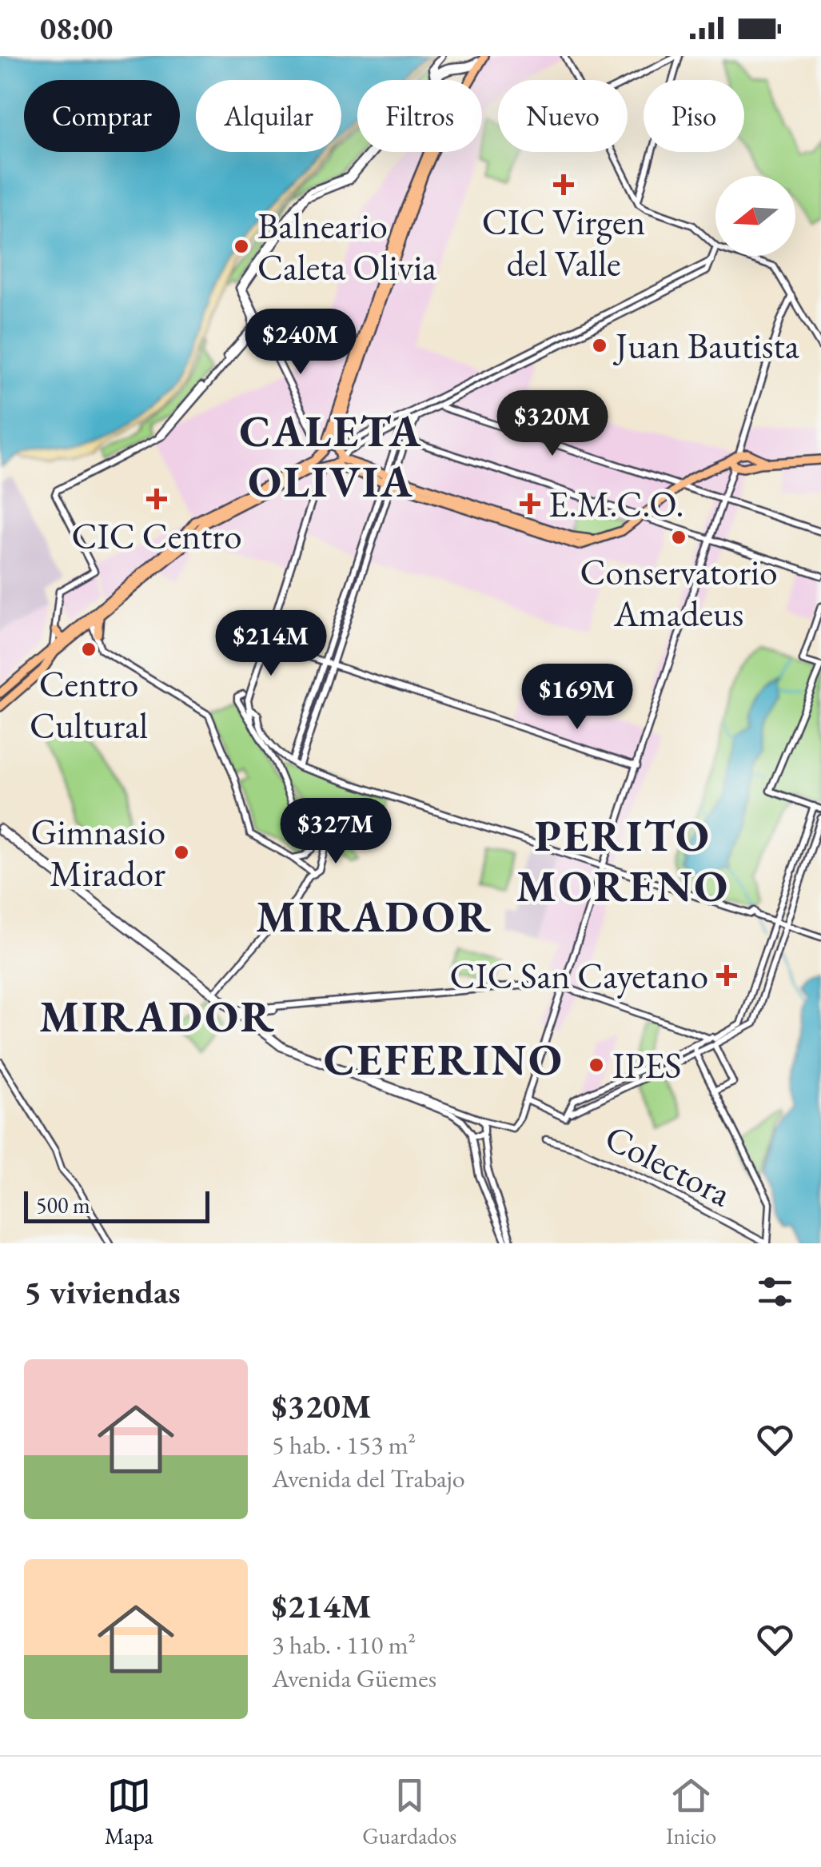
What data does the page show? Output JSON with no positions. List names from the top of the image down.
{
  "streets": {
    "street": ["Colectora"]
  },
  "districts": [
    "CALETA OLIVIA",
    "PERITO MORENO",
    "MIRADOR",
    "MIRADOR",
    "CEFERINO"
  ],
  "places": {
    "health": [
      "CIC Virgen del Valle",
      "CIC Centro",
      "E.M.C.O.",
      "CIC San Cayetano"
    ],
    "other": [
      "Balneario Caleta Olivia",
      "Juan Bautista",
      "Conservatorio Amadeus",
      "Centro Cultural",
      "Gimnasio Mirador",
      "IPES"
    ]
  },
  "scale_bar": "500 m",
  "north": "left",
  "page": {
    "status": "08:00",
    "chip": [
      "Comprar",
      "Alquilar",
      "Filtros",
      "Nuevo",
      "Piso"
    ],
    "price": [
      "$240M",
      "$320M",
      "$214M",
      "$169M",
      "$327M"
    ],
    "scale": "500 m",
    "heading": "5 viviendas",
    "list": [
      {
        "name": "$320M",
        "note": "5 hab. · 153 m² · Avenida del Trabajo"
      },
      {
        "name": "$214M",
        "note": "3 hab. · 110 m² · Avenida Güemes"
      }
    ],
    "tabs": ["Mapa", "Guardados", "Inicio"]
  }
}
